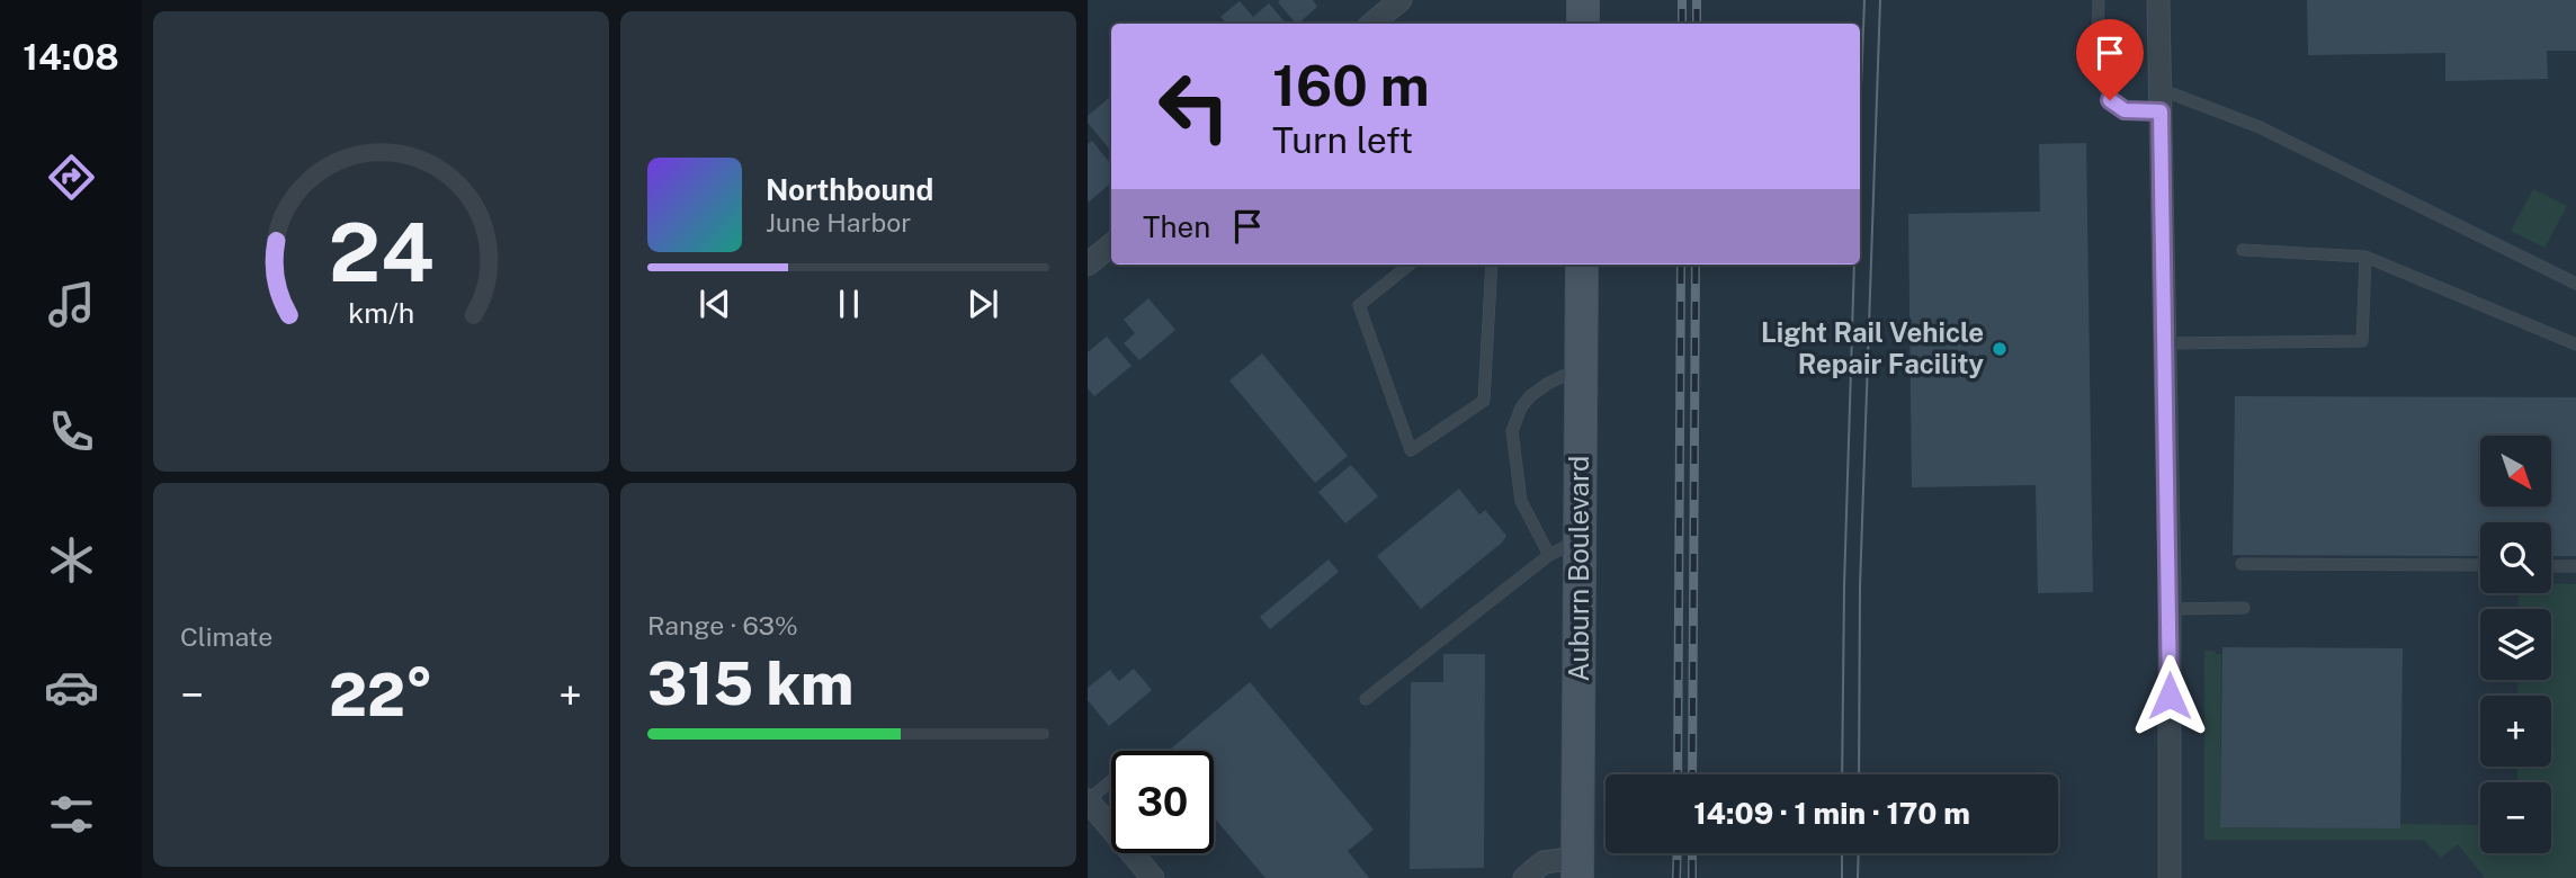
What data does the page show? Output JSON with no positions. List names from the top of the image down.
{
  "streets": {
    "street": ["Auburn Boulevard"]
  },
  "places": ["Light Rail Vehicle Repair Facility"],
  "north": "bottom right",
  "page": {
    "tabs": "14:08",
    "turn": ["160 m", "Turn left"],
    "song": ["Northbound", "June Harbor"],
    "then": "Then",
    "map_buttons": ["+", "−"],
    "tile": [
      "Climate",
      ["Range · 63%", "315 km"]
    ],
    "heat": ["−", "22°", "+"],
    "limit": "30",
    "trip": "14:09 · 1 min · 170 m",
    "gauge": ["24", "km/h"]
  }
}
